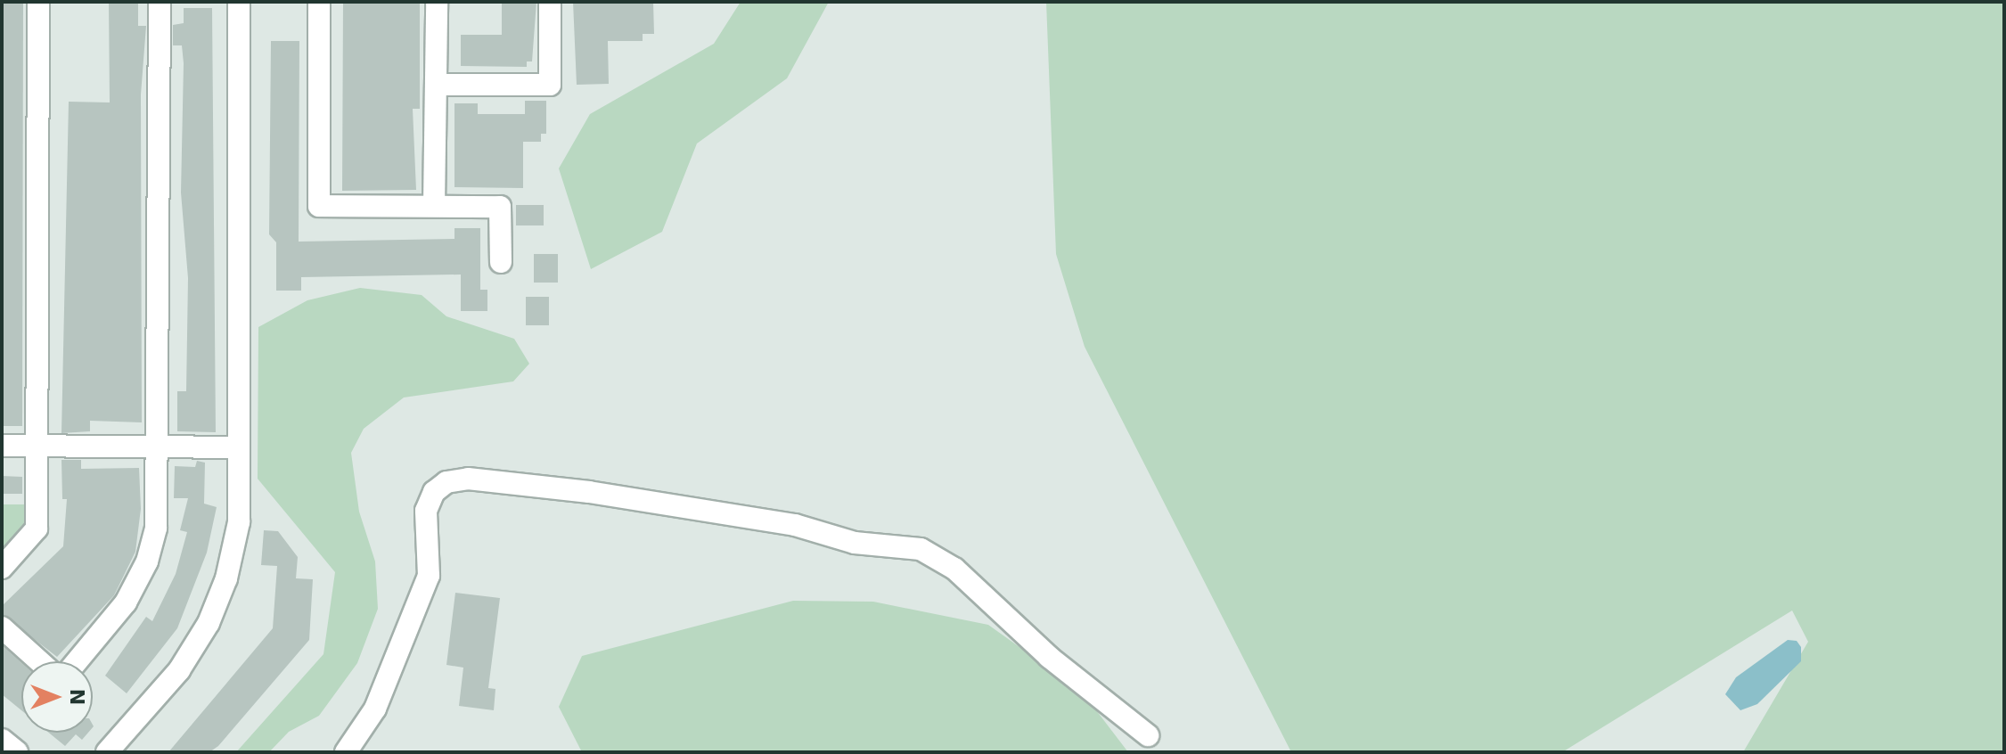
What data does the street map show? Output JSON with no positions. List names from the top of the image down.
{
  "north": "right"
}
